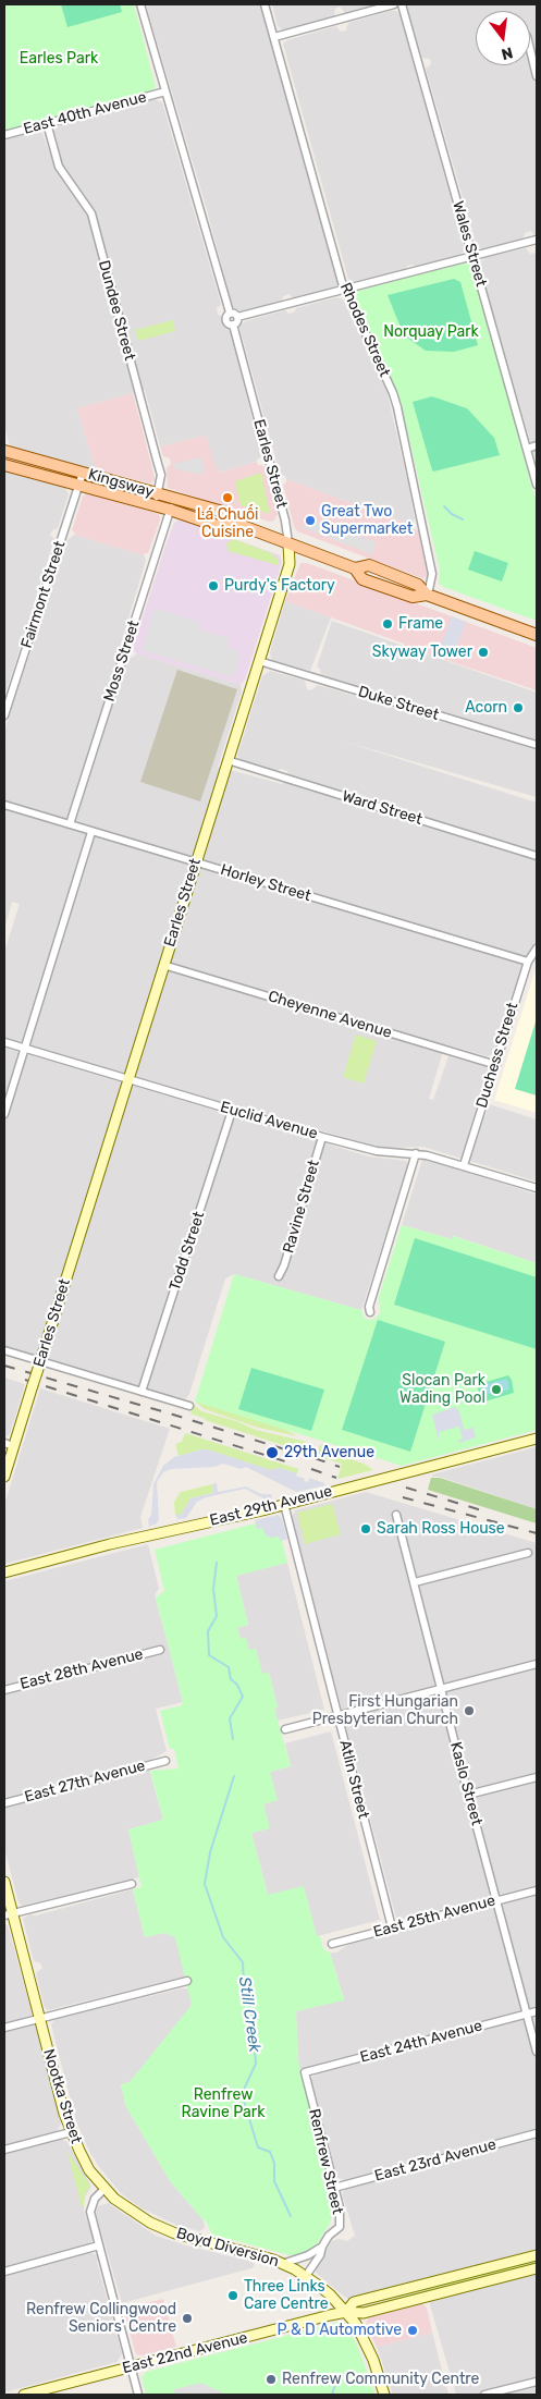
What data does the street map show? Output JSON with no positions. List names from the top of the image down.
{
  "streets": {
    "main road": ["Kingsway"],
    "street": [
      "East 40th Avenue",
      "Wales Street",
      "Dundee Street",
      "Rhodes Street",
      "Earles Street",
      "Fairmont Street",
      "Moss Street",
      "Duke Street",
      "Ward Street",
      "Horley Street",
      "Cheyenne Avenue",
      "Duchess Street",
      "Euclid Avenue",
      "Ravine Street",
      "Todd Street",
      "East 29th Avenue",
      "East 28th Avenue",
      "Atlin Street",
      "East 27th Avenue",
      "Kaslo Street",
      "East 25th Avenue",
      "East 24th Avenue",
      "Nootka Street",
      "East 23rd Avenue",
      "Renfrew Street",
      "Boyd Diversion",
      "East 22nd Avenue"
    ]
  },
  "crossings": [
    ["East 40th Avenue", "Dundee Street"],
    ["Dundee Street", "Kingsway"],
    ["Rhodes Street", "Kingsway"],
    ["Earles Street", "Kingsway"],
    ["Earles Street", "Duke Street"],
    ["Earles Street", "Ward Street"],
    ["Earles Street", "Horley Street"],
    ["Earles Street", "Cheyenne Avenue"],
    ["Earles Street", "Euclid Avenue"],
    ["Kingsway", "Fairmont Street"],
    ["Kingsway", "Moss Street"],
    ["Moss Street", "Horley Street"],
    ["Horley Street", "Duchess Street"],
    ["Cheyenne Avenue", "Duchess Street"],
    ["Duchess Street", "Euclid Avenue"],
    ["Euclid Avenue", "Ravine Street"],
    ["Euclid Avenue", "Todd Street"],
    ["East 29th Avenue", "Atlin Street"],
    ["Atlin Street", "East 25th Avenue"],
    ["Kaslo Street", "East 25th Avenue"],
    ["Kaslo Street", "East 24th Avenue"],
    ["East 24th Avenue", "Renfrew Street"],
    ["Nootka Street", "Boyd Diversion"],
    ["East 23rd Avenue", "Renfrew Street"],
    ["Renfrew Street", "Boyd Diversion"],
    ["Boyd Diversion", "East 22nd Avenue"]
  ],
  "water": ["Still Creek"],
  "parks": ["Earles Park", "Norquay Park", "Renfrew Ravine Park"],
  "places": [
    "Lá Chuối Cuisine",
    "Great Two Supermarket",
    "Purdy's Factory",
    "Frame",
    "Skyway Tower",
    "Acorn",
    "Slocan Park Wading Pool",
    "29th Avenue",
    "Sarah Ross House",
    "First Hungarian Presbyterian Church",
    "Three Links Care Centre",
    "Renfrew Collingwood Seniors' Centre",
    "P & D Automotive",
    "Renfrew Community Centre"
  ],
  "north": "bottom"
}
